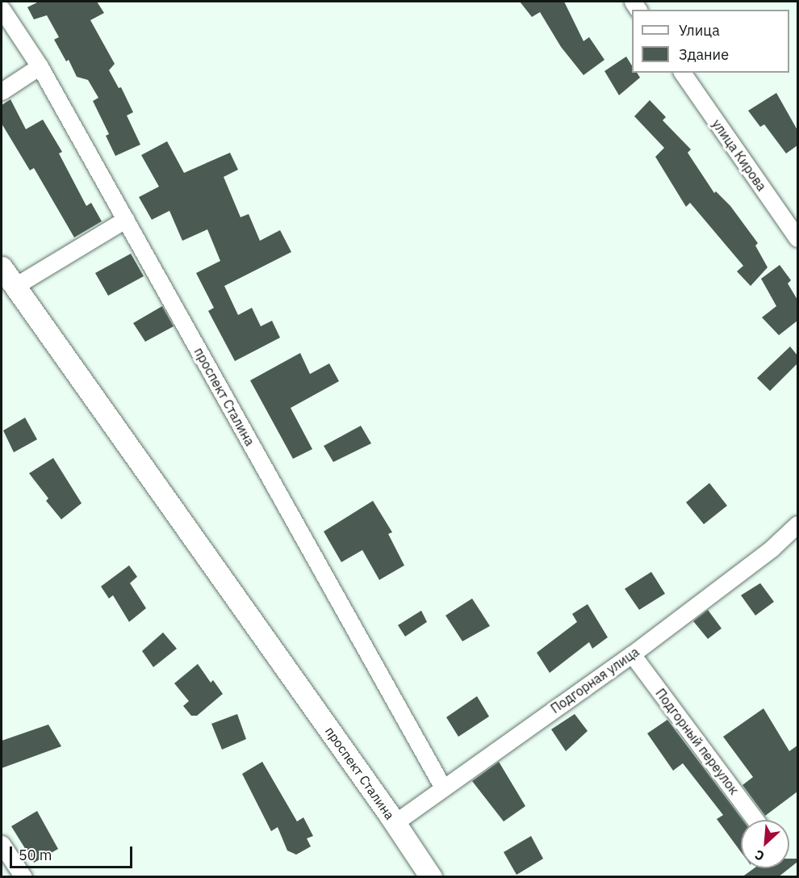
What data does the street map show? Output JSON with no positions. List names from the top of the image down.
{
  "streets": {
    "street": [
      "улица Кирова",
      "проспект Сталина",
      "Подгорная улица",
      "Подгорный переулок"
    ]
  },
  "crossings": [
    ["проспект Сталина", "Подгорная улица"],
    ["Подгорная улица", "Подгорный переулок"]
  ],
  "legend": ["Улица", "Здание"],
  "scale_bar": "50 m",
  "north": "bottom left"
}
